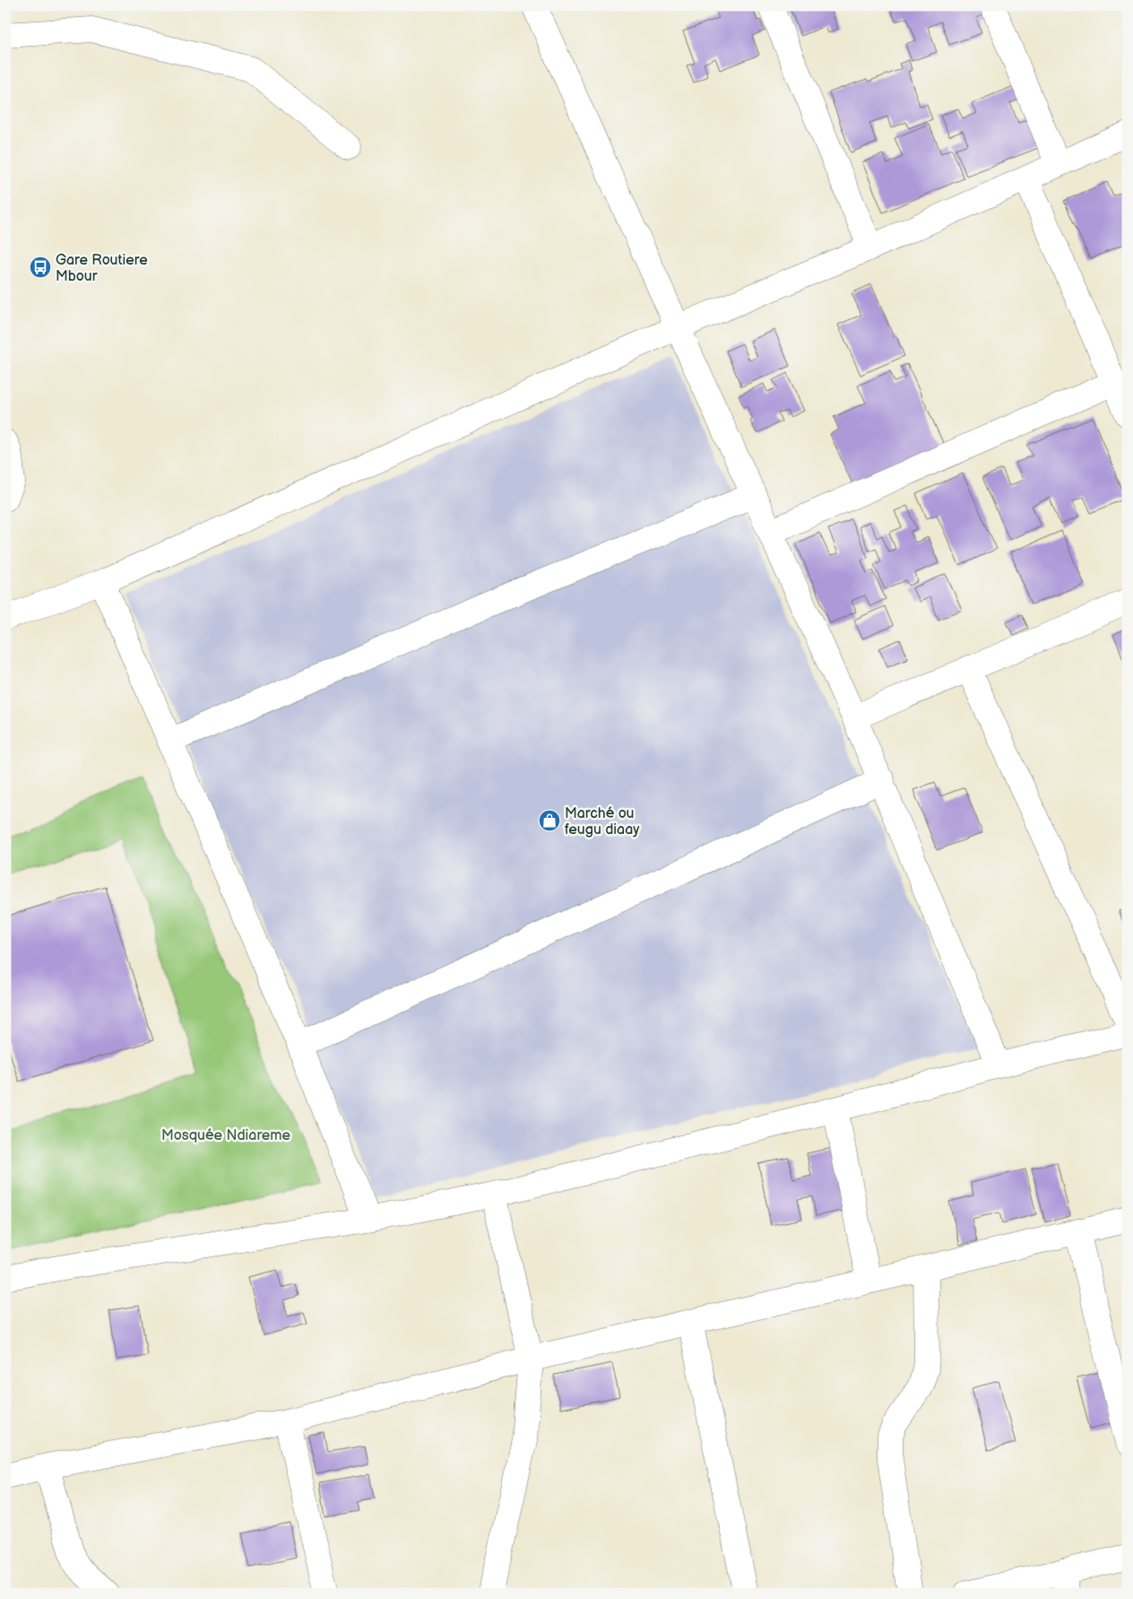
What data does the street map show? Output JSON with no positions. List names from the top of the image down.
{
  "parks": ["Mosquée Ndiareme"],
  "places": {
    "bus stop": ["Gare Routiere Mbour"],
    "shop": ["Marché ou feugu diaay"]
  }
}
